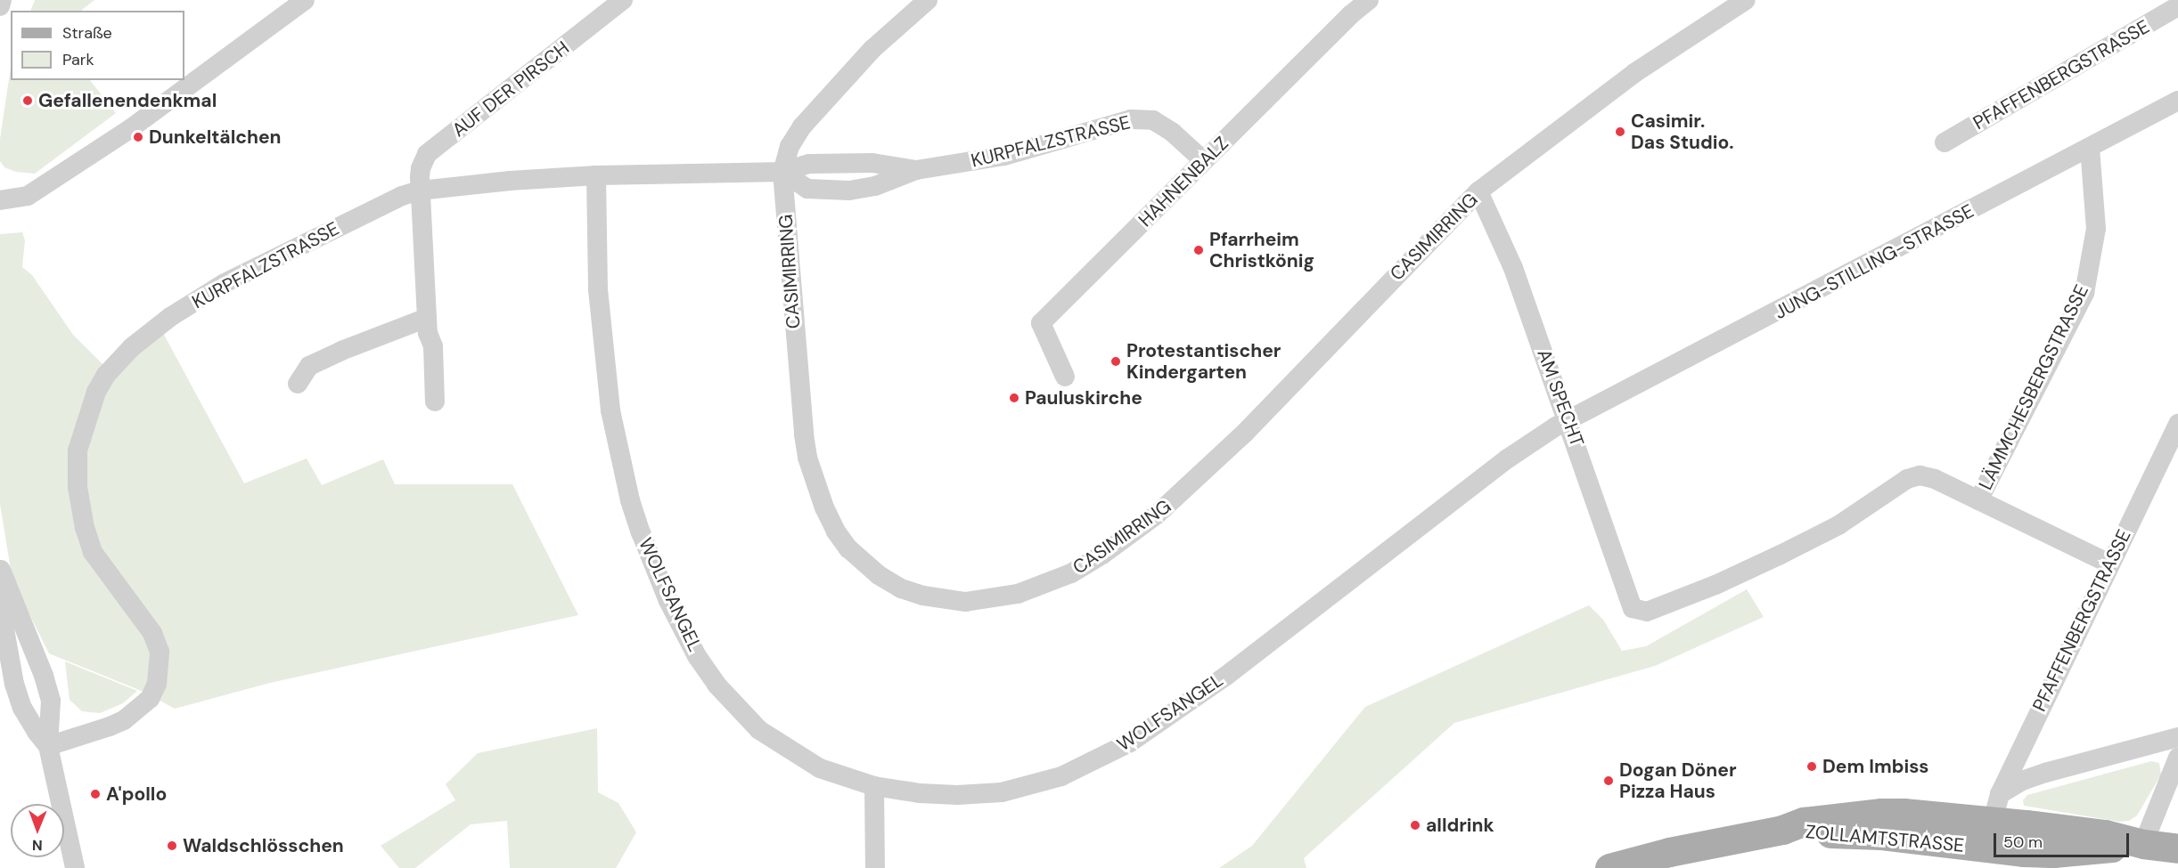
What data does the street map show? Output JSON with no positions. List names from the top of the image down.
{
  "streets": {
    "main road": ["ZOLLAMTSTRASSE"],
    "street": [
      "PFAFFENBERGSTRASSE",
      "AUF DER PIRSCH",
      "KURPFALZSTRASSE",
      "HAHNENBALZ",
      "CASIMIRRING",
      "JUNG-STILLING-STRASSE",
      "LÄMMCHESBERGSTRASSE",
      "AM SPECHT",
      "WOLFSANGEL"
    ]
  },
  "crossings": [
    ["PFAFFENBERGSTRASSE", "ZOLLAMTSTRASSE"],
    ["AUF DER PIRSCH", "KURPFALZSTRASSE"],
    ["KURPFALZSTRASSE", "HAHNENBALZ"],
    ["KURPFALZSTRASSE", "CASIMIRRING"],
    ["KURPFALZSTRASSE", "WOLFSANGEL"],
    ["CASIMIRRING", "AM SPECHT"],
    ["JUNG-STILLING-STRASSE", "LÄMMCHESBERGSTRASSE"],
    ["JUNG-STILLING-STRASSE", "AM SPECHT"],
    ["JUNG-STILLING-STRASSE", "WOLFSANGEL"],
    ["LÄMMCHESBERGSTRASSE", "AM SPECHT"],
    ["AM SPECHT", "WOLFSANGEL"]
  ],
  "places": [
    "Gefallenendenkmal",
    "Casimir. Das Studio.",
    "Dunkeltälchen",
    "Pfarrheim Christkönig",
    "Protestantischer Kindergarten",
    "Pauluskirche",
    "Dem Imbiss",
    "Dogan Döner Pizza Haus",
    "A'pollo",
    "alldrink",
    "Waldschlösschen"
  ],
  "legend": ["Straße", "Park"],
  "scale_bar": "50 m",
  "north": "bottom"
}
